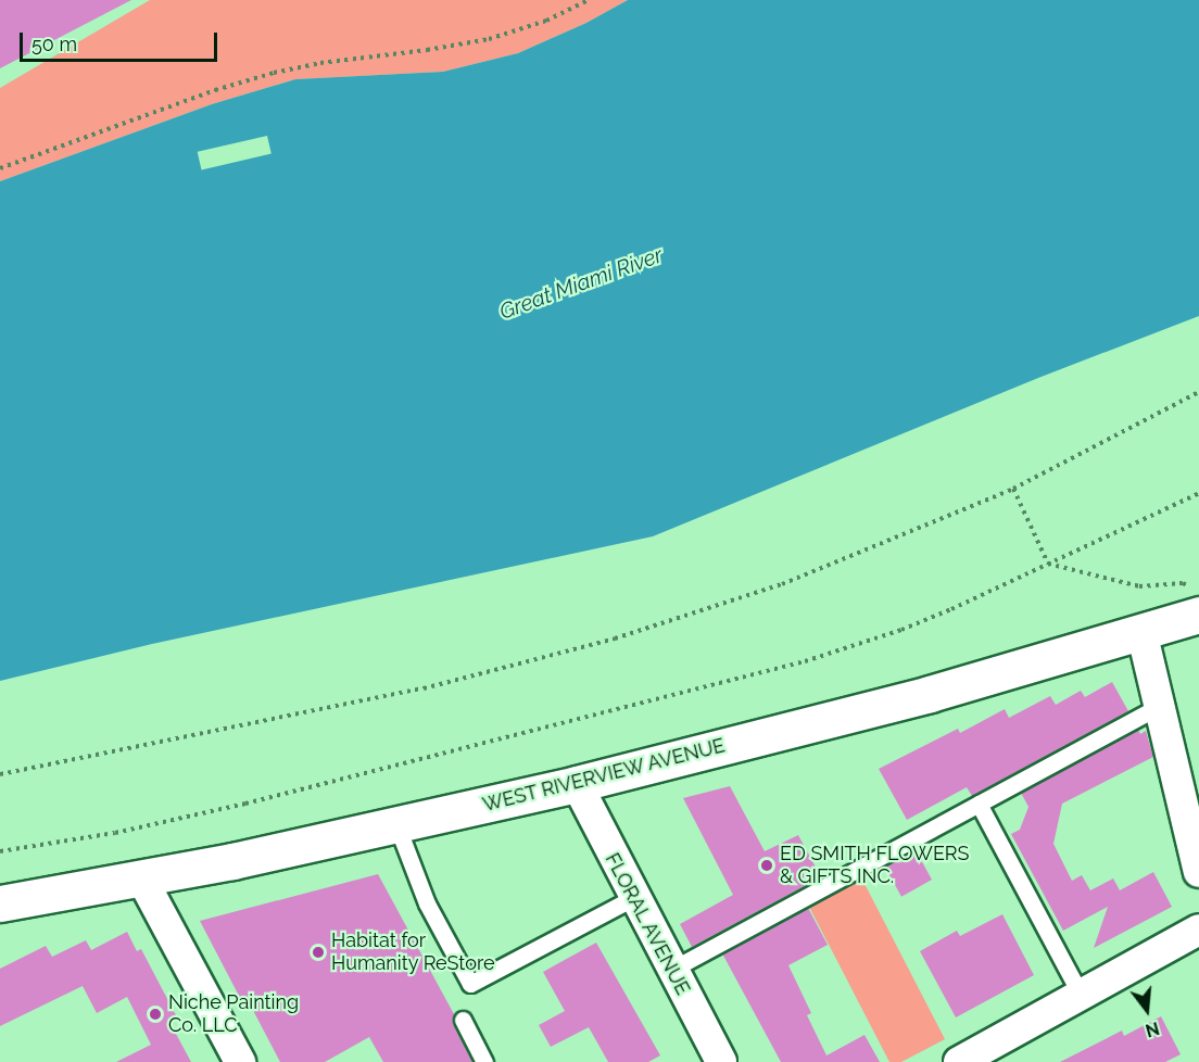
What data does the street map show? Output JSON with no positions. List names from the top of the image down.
{
  "streets": {
    "main road": ["WEST RIVERVIEW AVENUE"],
    "street": ["FLORAL AVENUE"]
  },
  "crossings": [
    ["WEST RIVERVIEW AVENUE", "FLORAL AVENUE"]
  ],
  "water": ["Great Miami River"],
  "places": ["ED SMITH FLOWERS & GIFTS INC.", "Habitat for Humanity ReStore", "Niche Painting Co. LLC"],
  "scale_bar": "50 m",
  "north": "bottom"
}
